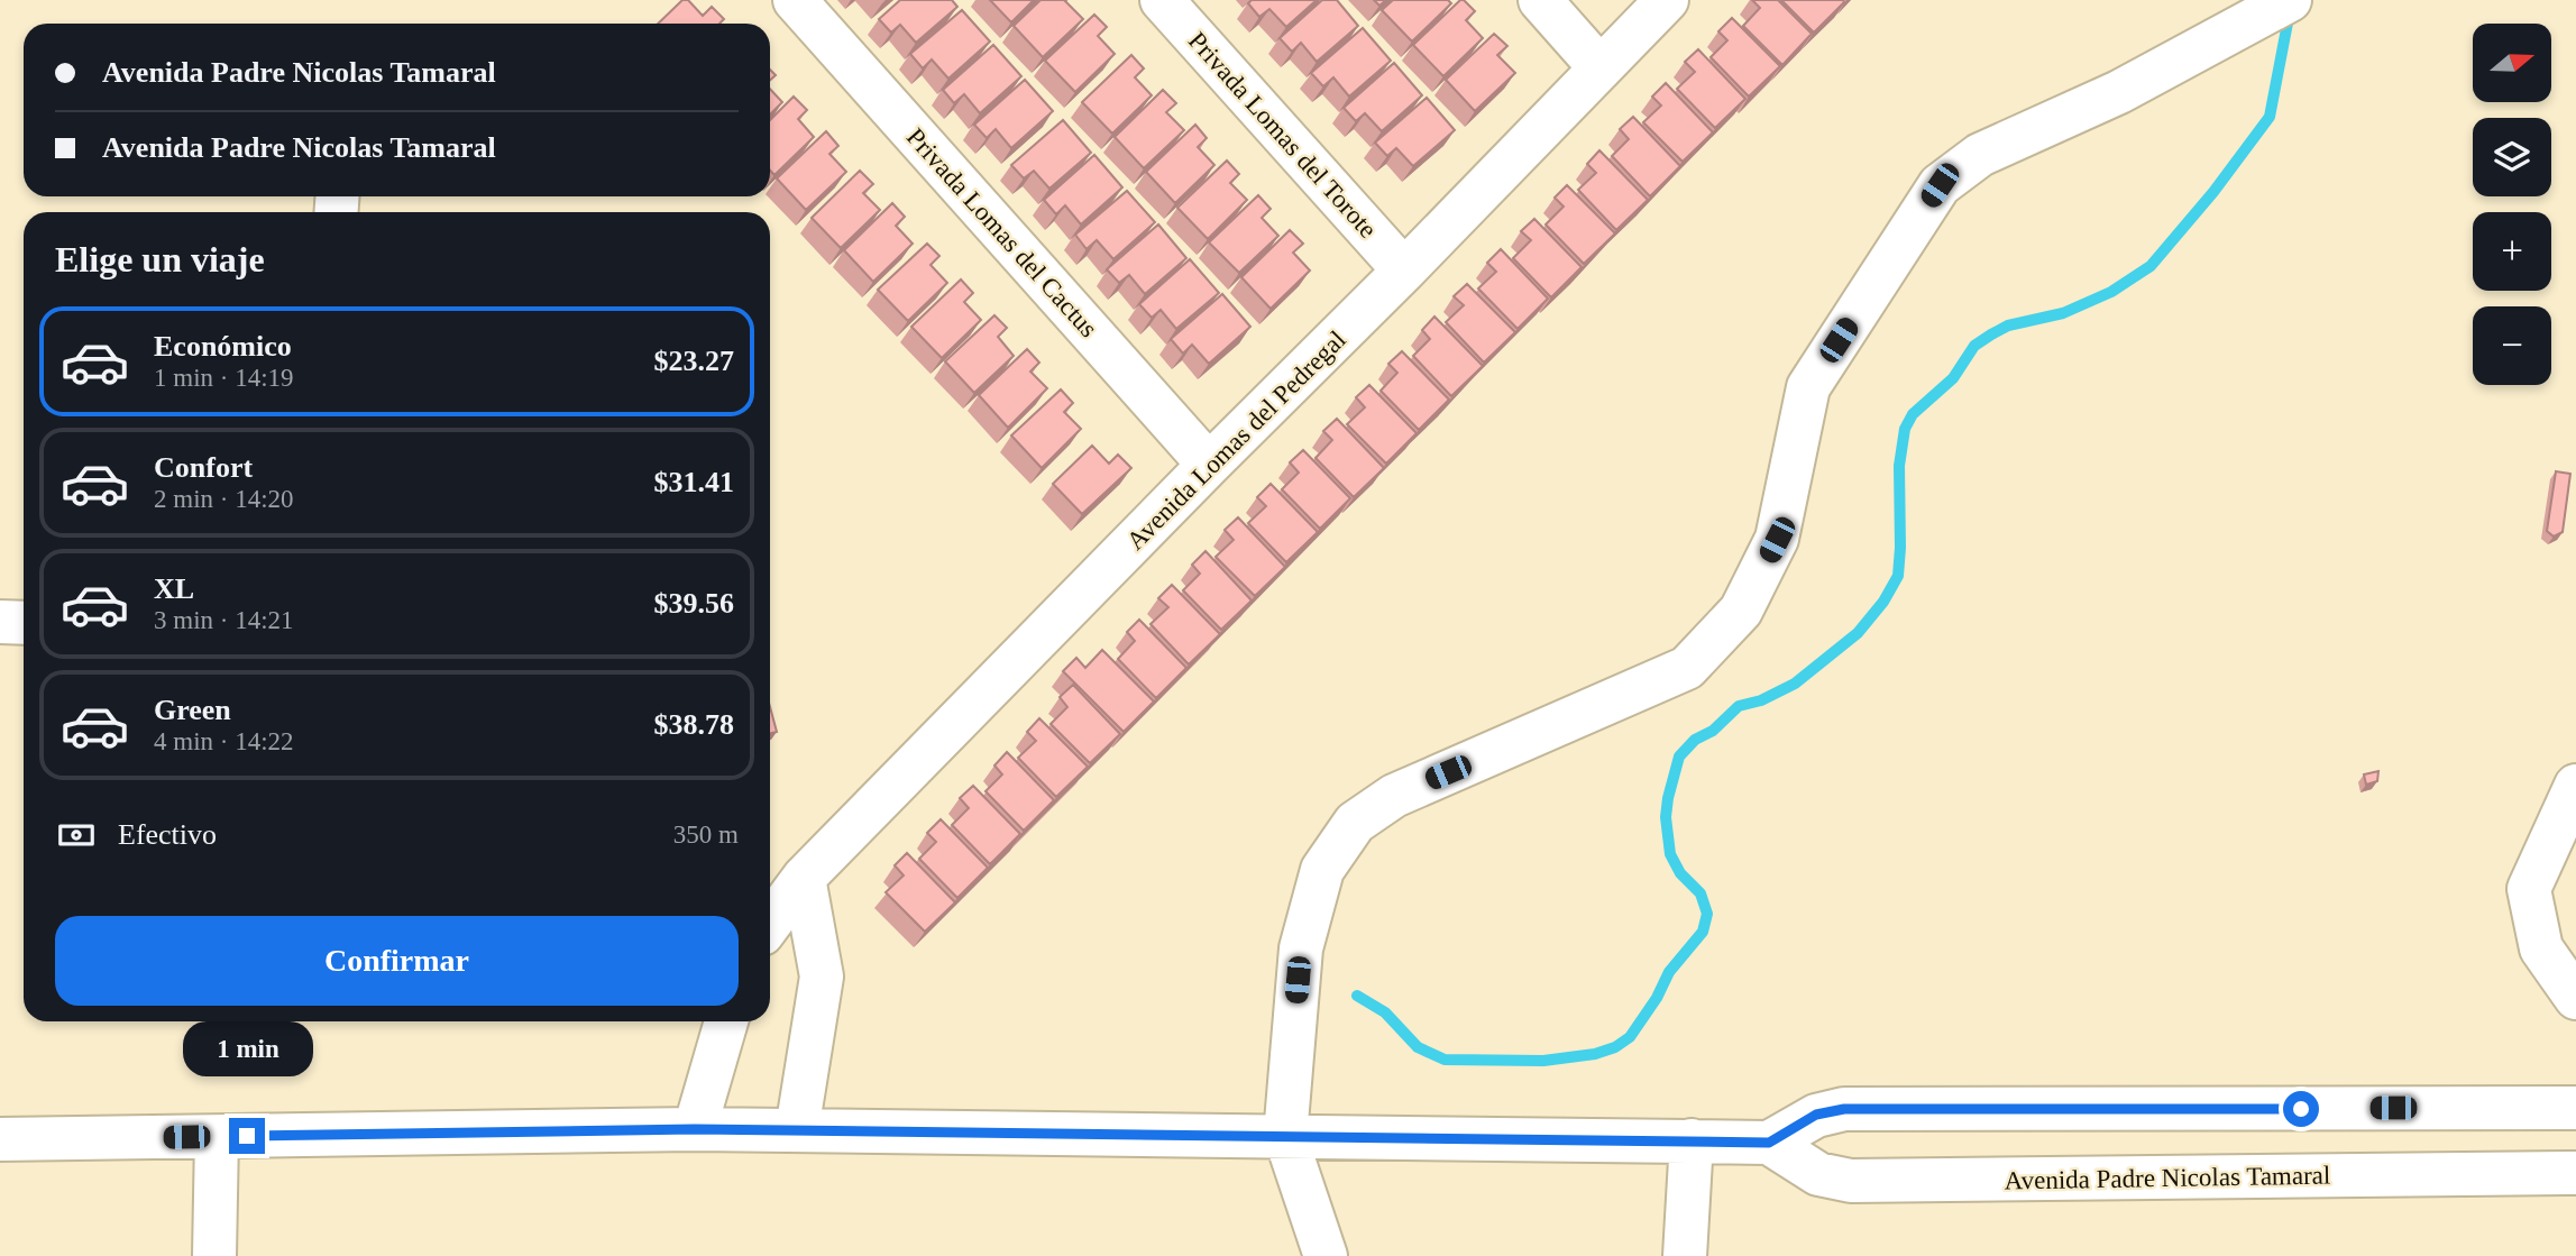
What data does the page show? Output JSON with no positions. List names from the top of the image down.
{
  "streets": {
    "street": [
      "Privada Lomas del Torote",
      "Privada Lomas del Cactus",
      "Avenida Lomas del Pedregal",
      "Avenida Padre Nicolas Tamaral"
    ]
  },
  "crossings": [
    ["Privada Lomas del Torote", "Avenida Lomas del Pedregal"],
    ["Privada Lomas del Cactus", "Avenida Lomas del Pedregal"]
  ],
  "north": "right",
  "page": {
    "map_buttons": ["+", "−"],
    "banner": ["Avenida Padre Nicolas Tamaral", "Avenida Padre Nicolas Tamaral"],
    "heading": "Elige un viaje",
    "list": [
      {
        "name": "Económico",
        "note": "1 min · 14:19",
        "value": "$23.27"
      },
      {
        "name": "Confort",
        "note": "2 min · 14:20",
        "value": "$31.41"
      },
      {
        "name": "XL",
        "note": "3 min · 14:21",
        "value": "$39.56"
      },
      {
        "name": "Green",
        "note": "4 min · 14:22",
        "value": "$38.78"
      }
    ],
    "pay": ["Efectivo", "350 m"],
    "buttons": "Confirmar",
    "bubble": "1 min"
  }
}
